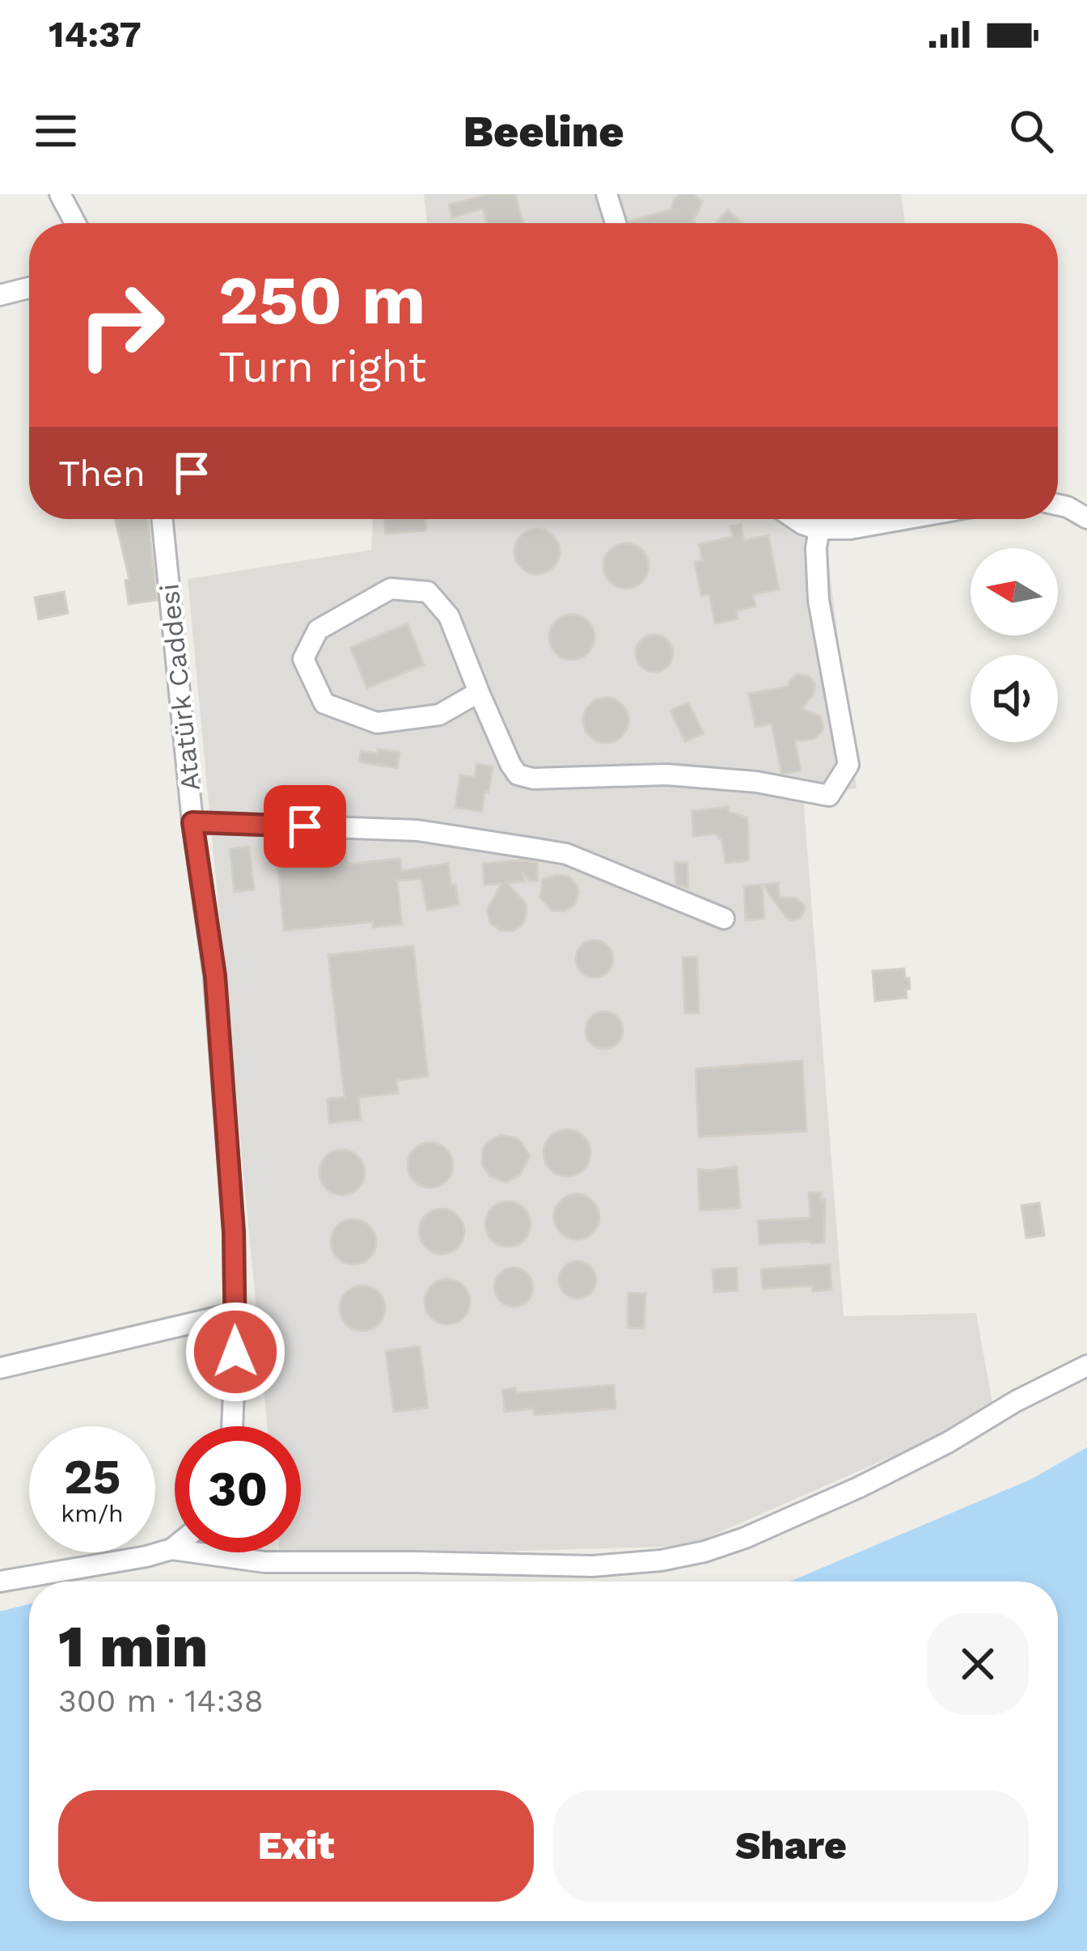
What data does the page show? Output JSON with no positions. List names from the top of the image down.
{
  "streets": {
    "street": ["Atatürk Caddesi"]
  },
  "north": "left",
  "page": {
    "status": "14:37",
    "header": "Beeline",
    "turn": ["250 m", "Turn right"],
    "then": "Then",
    "speed": "25 km/h",
    "limit": "30",
    "heading": ["1 min", "300 m · 14:38"],
    "buttons": ["Exit", "Share"]
  }
}
